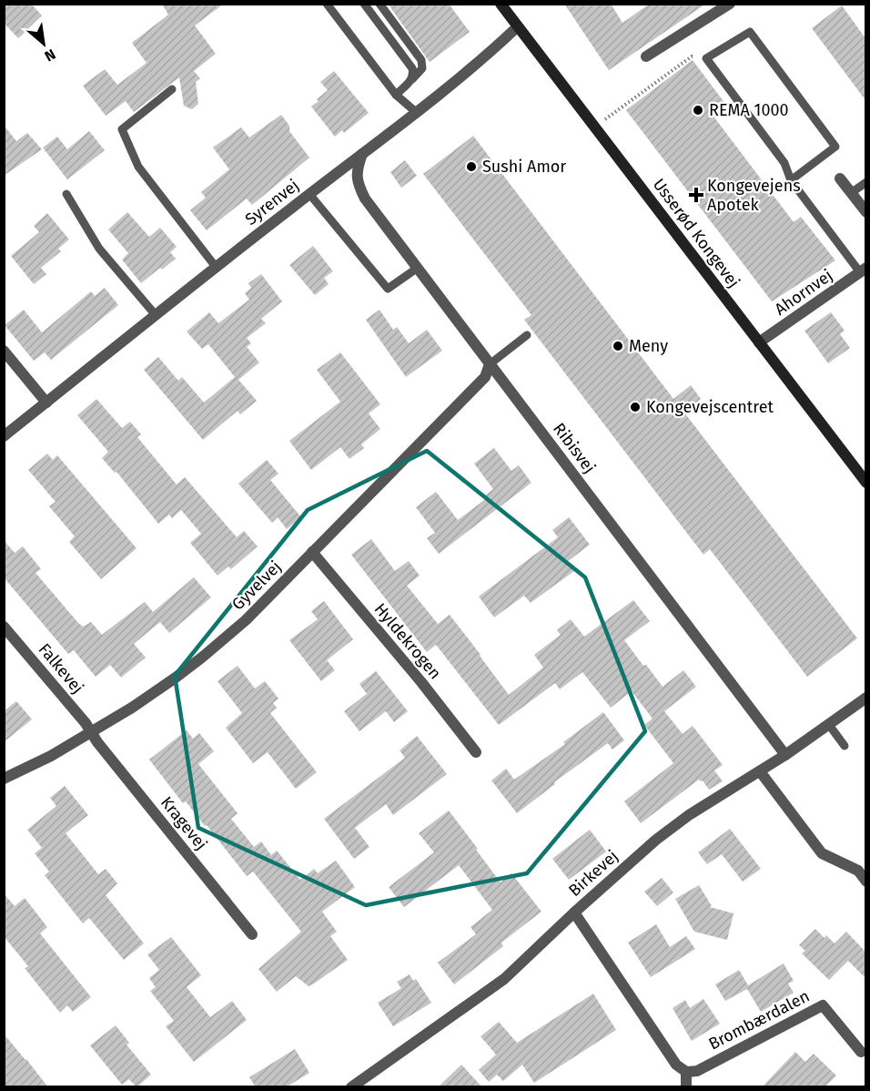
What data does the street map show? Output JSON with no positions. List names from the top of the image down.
{
  "streets": {
    "main road": ["Usserød Kongevej"],
    "street": [
      "Syrenvej",
      "Ahornvej",
      "Ribisvej",
      "Gyvelvej",
      "Hyldekrogen",
      "Falkevej",
      "Kragevej",
      "Birkevej",
      "Brombærdalen"
    ]
  },
  "crossings": [
    ["Syrenvej", "Usserød Kongevej"],
    ["Syrenvej", "Ribisvej"],
    ["Usserød Kongevej", "Ahornvej"],
    ["Ribisvej", "Gyvelvej"],
    ["Ribisvej", "Birkevej"],
    ["Gyvelvej", "Hyldekrogen"],
    ["Gyvelvej", "Falkevej"],
    ["Gyvelvej", "Kragevej"],
    ["Falkevej", "Kragevej"]
  ],
  "places": {
    "other": [
      "REMA 1000",
      "Sushi Amor",
      "Meny",
      "Kongevejscentret"
    ],
    "health": ["Kongevejens Apotek"]
  },
  "north": "bottom right"
}
